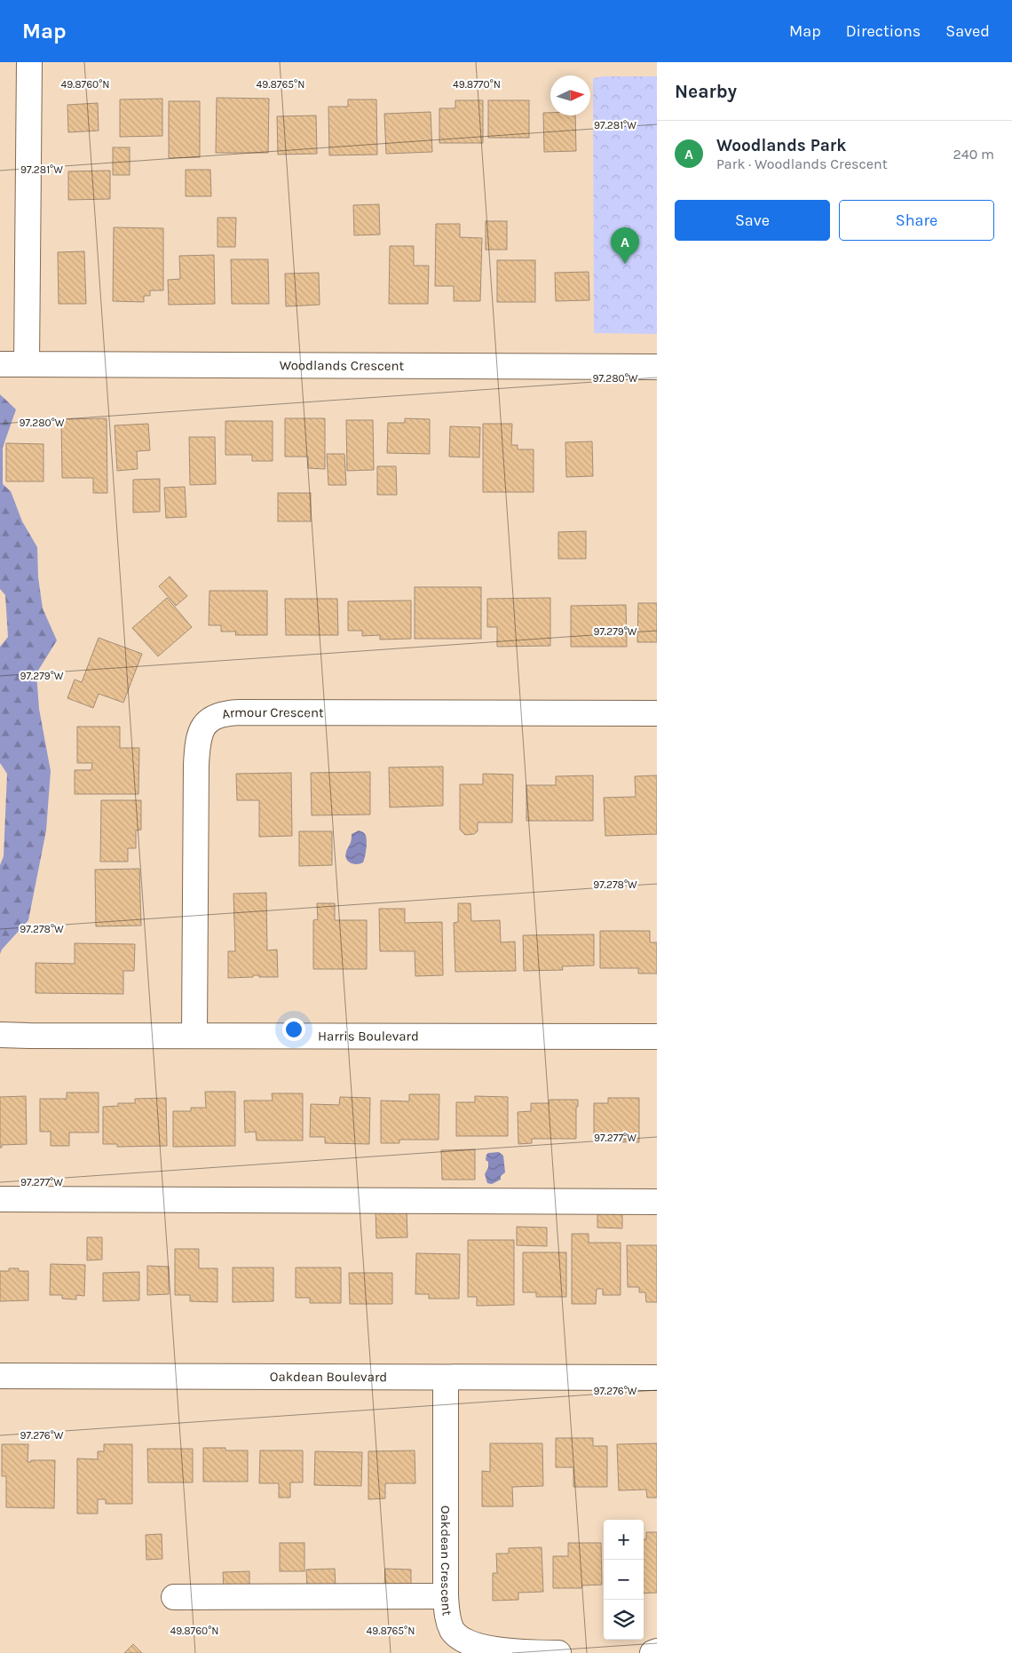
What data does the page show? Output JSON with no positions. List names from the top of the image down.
{
  "streets": {
    "street": [
      "Woodlands Crescent",
      "Armour Crescent",
      "Harris Boulevard",
      "Oakdean Boulevard",
      "Oakdean Crescent"
    ]
  },
  "crossings": [
    ["Armour Crescent", "Harris Boulevard"],
    ["Oakdean Boulevard", "Oakdean Crescent"]
  ],
  "north": "right",
  "page": {
    "header": "Map",
    "nav": ["Map", "Directions", "Saved"],
    "heading": "Nearby",
    "list": [
      {
        "mark": "A",
        "name": "Woodlands Park",
        "note": "Park · Woodlands Crescent",
        "value": "240 m"
      }
    ],
    "buttons": ["Save", "Share"],
    "pins": "A",
    "map_buttons": ["+", "−"]
  },
  "coordinates": [
    "49.8760°N",
    "49.8765°N",
    "49.8770°N",
    "97.281°W",
    "97.280°W",
    "97.279°W",
    "97.278°W",
    "97.277°W",
    "97.276°W"
  ]
}
